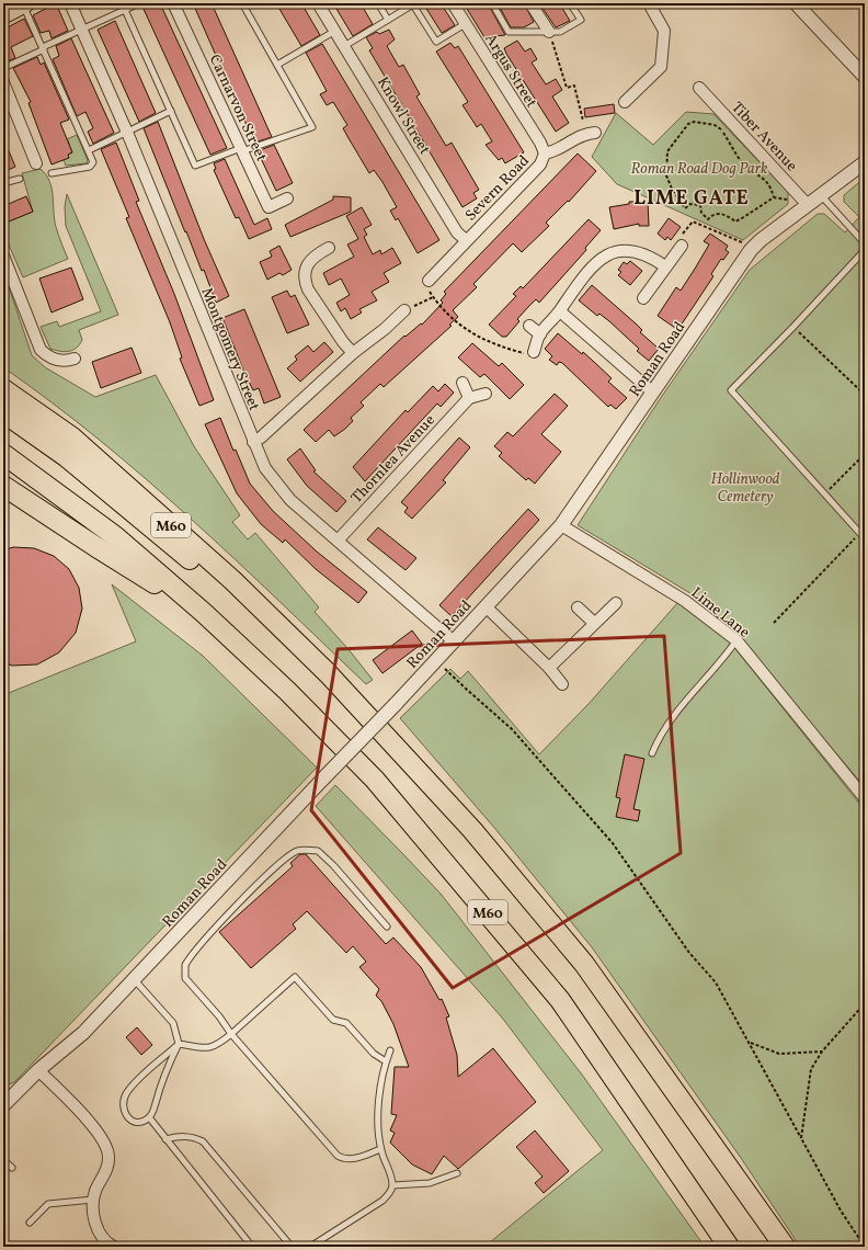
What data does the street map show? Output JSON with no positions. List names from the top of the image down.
{
  "streets": {
    "highway": ["M60"],
    "street": [
      "Argus Street",
      "Carnarvon Street",
      "Knowl Street",
      "Tiber Avenue",
      "Severn Road",
      "Montgomery Street",
      "Roman Road",
      "Thornlea Avenue",
      "Lime Lane"
    ]
  },
  "crossings": [
    ["Argus Street", "Severn Road"],
    ["Knowl Street", "Severn Road"],
    ["Tiber Avenue", "Roman Road"],
    ["Montgomery Street", "Roman Road"],
    ["Montgomery Street", "Thornlea Avenue"],
    ["Roman Road", "Lime Lane"]
  ],
  "districts": ["LIME GATE"],
  "parks": ["Roman Road Dog Park", "Hollinwood Cemetery"]
}
